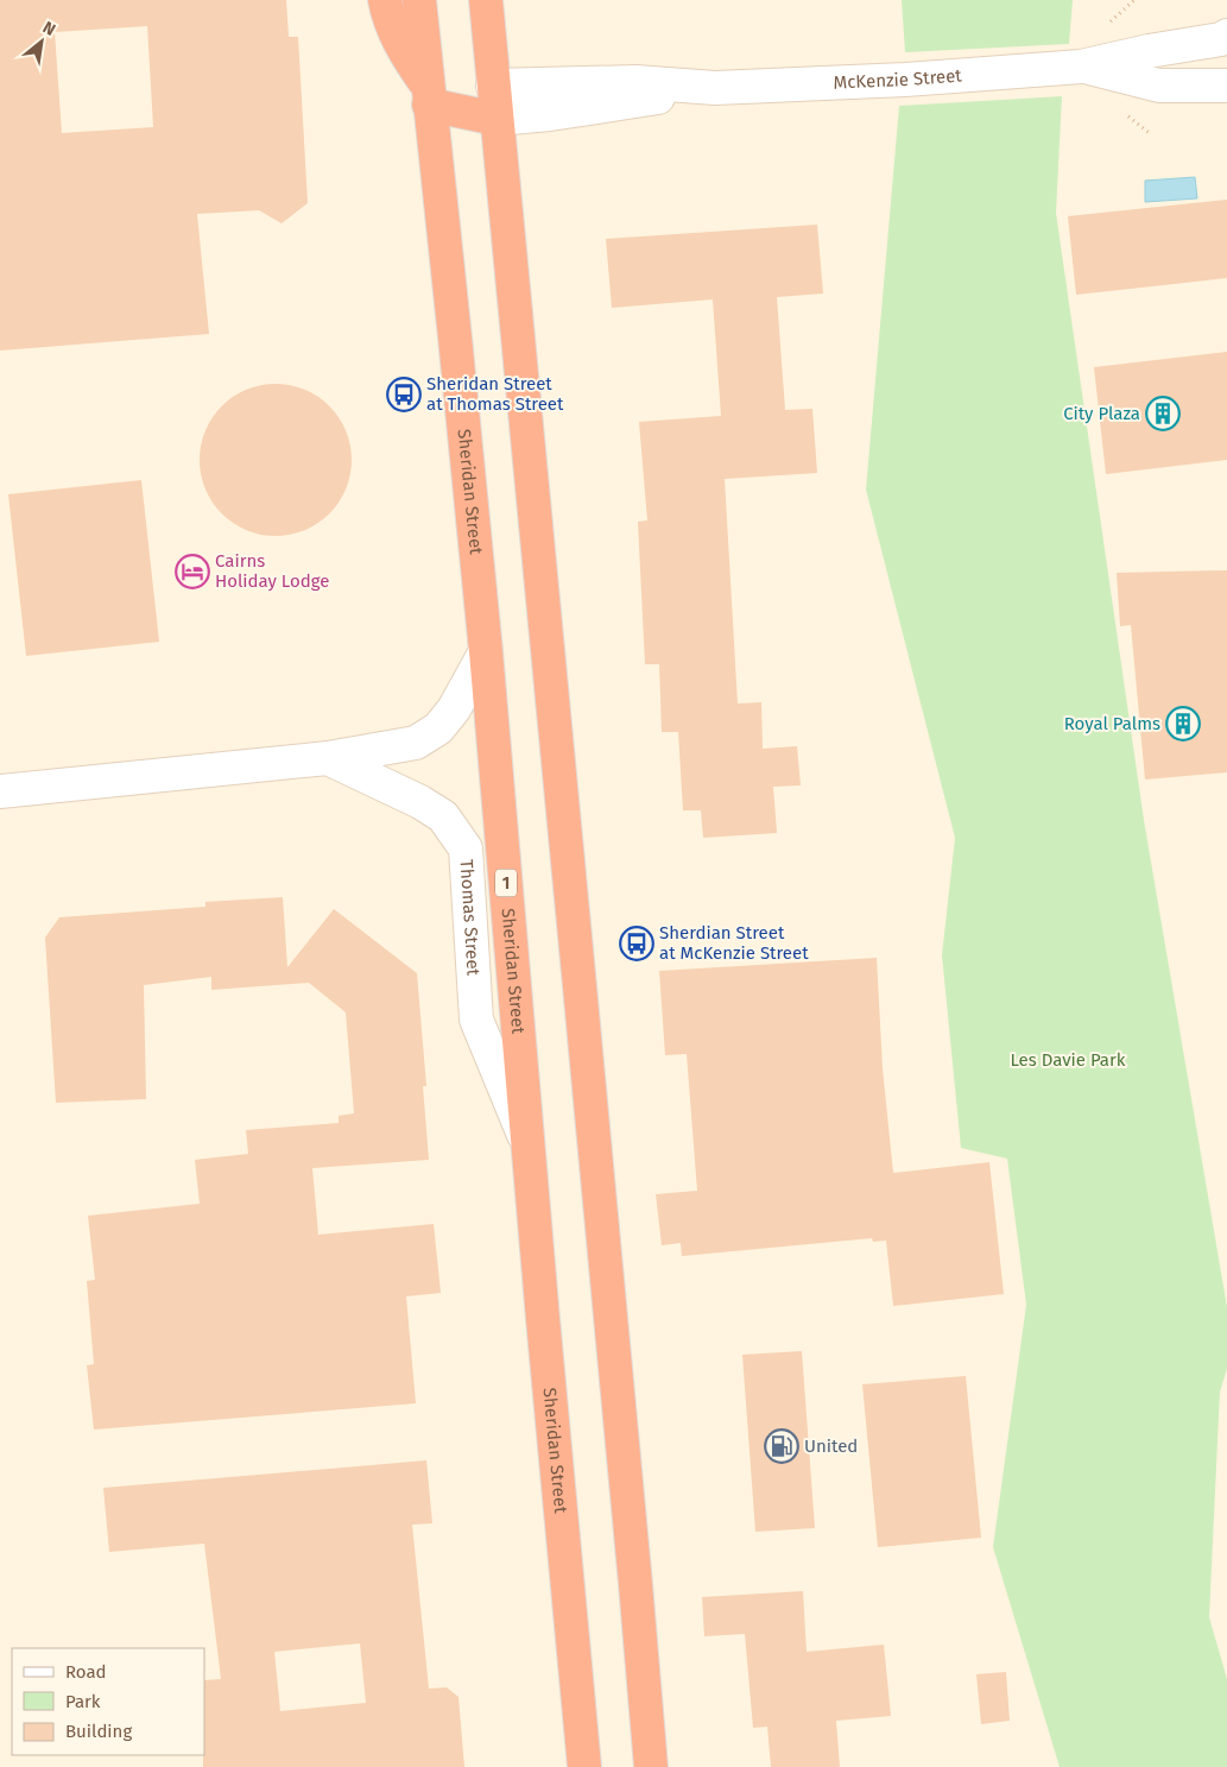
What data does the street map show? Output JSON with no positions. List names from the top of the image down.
{
  "streets": {
    "highway": ["Sheridan Street", "1"],
    "street": ["McKenzie Street", "Thomas Street"]
  },
  "crossings": [
    ["Sheridan Street", "Thomas Street"]
  ],
  "parks": ["Les Davie Park"],
  "places": {
    "bus stop": ["Sheridan Street at Thomas Street", "Sherdian Street at McKenzie Street"],
    "building": ["City Plaza", "Royal Palms"],
    "hotel": ["Cairns Holiday Lodge"],
    "fuel station": ["United"]
  },
  "legend": ["Road", "Park", "Building"],
  "north": "top right"
}
